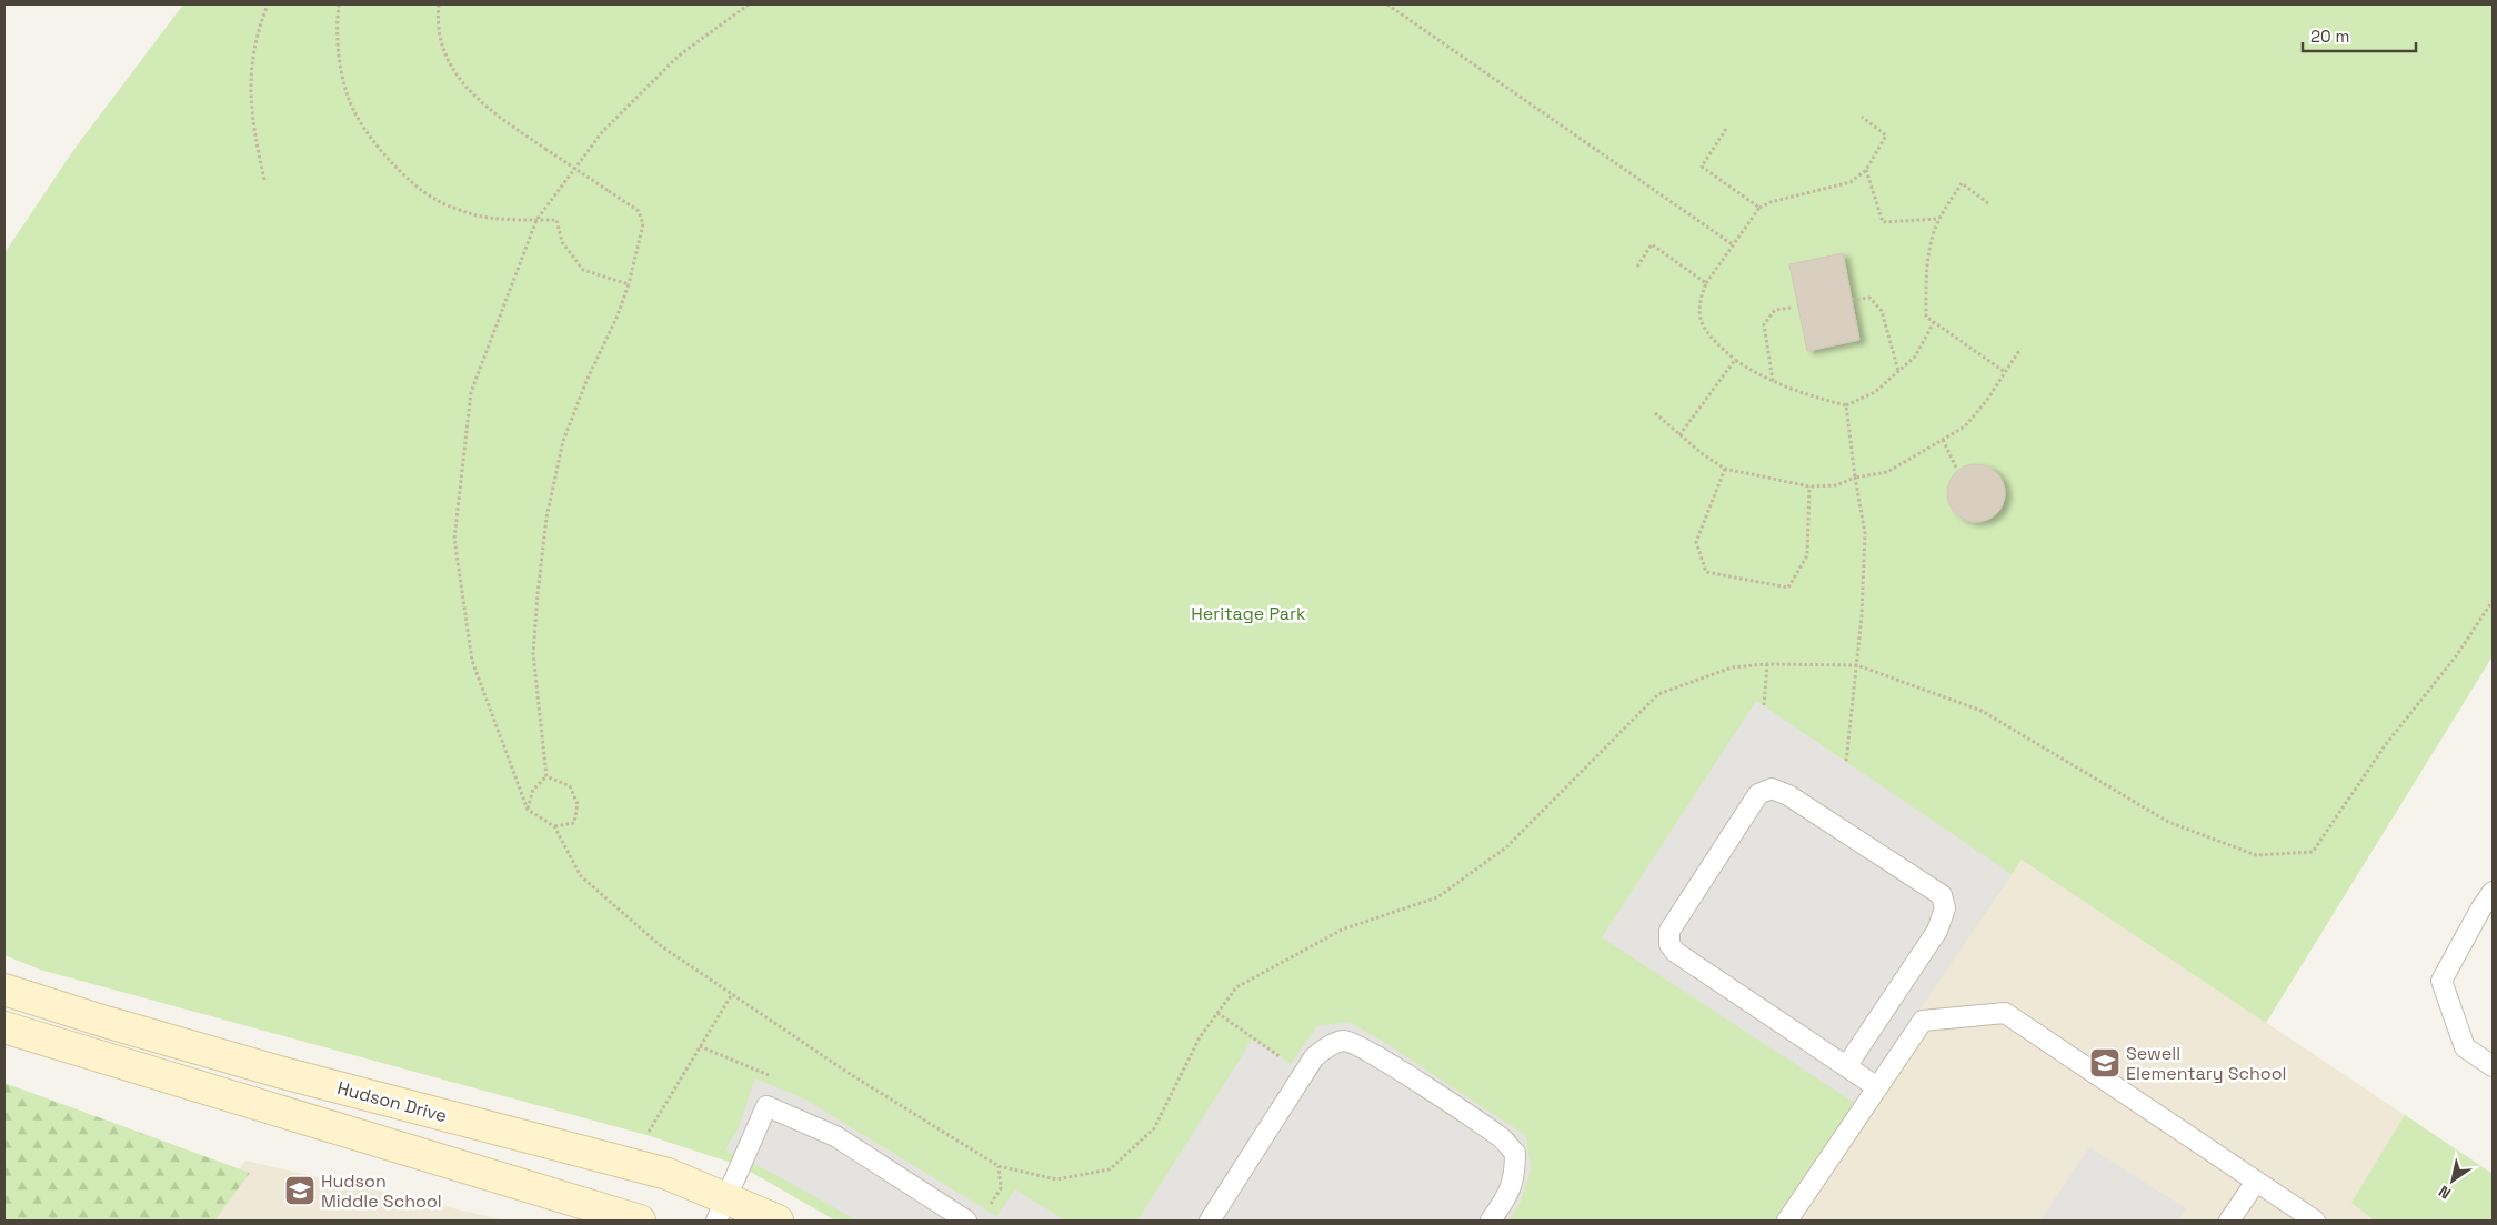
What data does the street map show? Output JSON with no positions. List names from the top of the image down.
{
  "streets": {
    "street": ["Hudson Drive"]
  },
  "parks": ["Heritage Park"],
  "places": {
    "school or university": ["Sewell Elementary School", "Hudson Middle School"]
  },
  "scale_bar": "20 m",
  "north": "bottom left"
}
